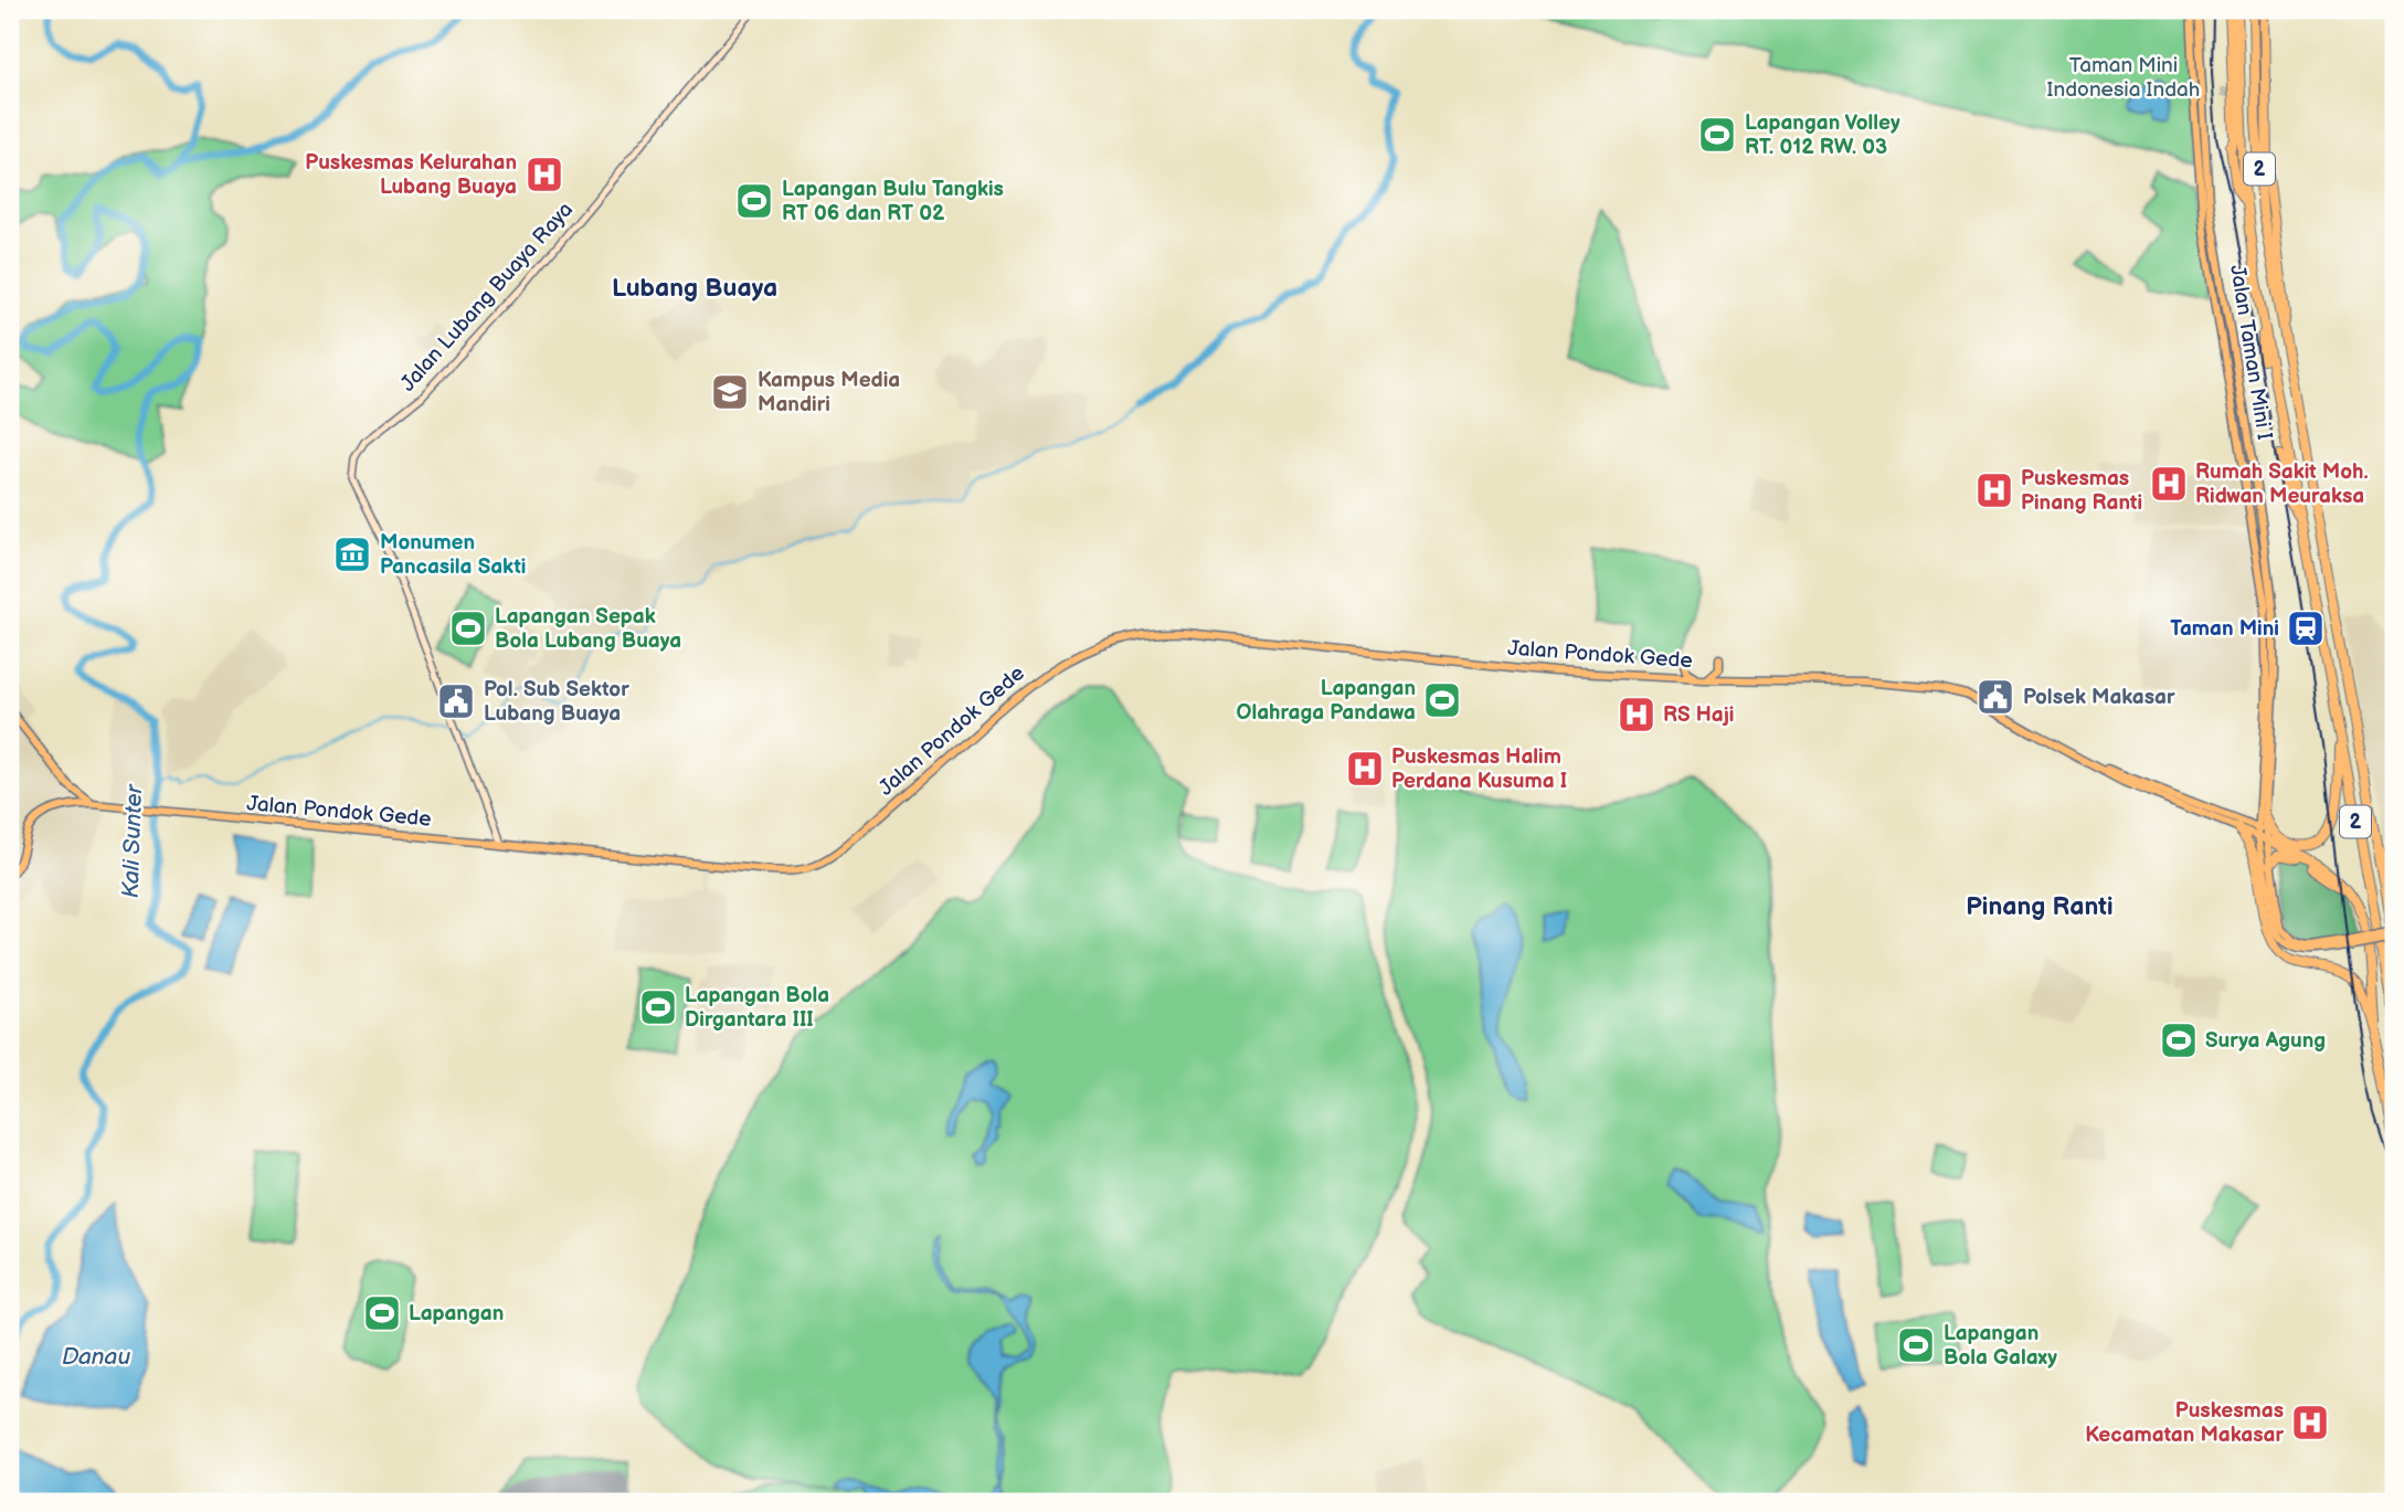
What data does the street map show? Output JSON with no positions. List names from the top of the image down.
{
  "streets": {
    "highway": ["2"],
    "main road": ["Jalan Lubang Buaya Raya", "Jalan Taman Mini I", "Jalan Pondok Gede"]
  },
  "crossings": [
    ["Jalan Lubang Buaya Raya", "Jalan Pondok Gede"],
    ["Jalan Taman Mini I", "Jalan Pondok Gede"]
  ],
  "districts": ["Lubang Buaya", "Pinang Ranti"],
  "water": ["Kali Sunter", "Danau"],
  "parks": ["Taman Mini Indonesia Indah"],
  "places": {
    "sports": [
      "Lapangan Volley RT. 012 RW. 03",
      "Lapangan Bulu Tangkis RT 06 dan RT 02",
      "Lapangan Sepak Bola Lubang Buaya",
      "Lapangan Olahraga Pandawa",
      "Lapangan Bola Dirgantara III",
      "Surya Agung",
      "Lapangan",
      "Lapangan Bola Galaxy"
    ],
    "hospital": [
      "Puskesmas Kelurahan Lubang Buaya",
      "Rumah Sakit Moh. Ridwan Meuraksa",
      "Puskesmas Pinang Ranti",
      "RS Haji",
      "Puskesmas Halim Perdana Kusuma I",
      "Puskesmas Kecamatan Makasar"
    ],
    "school or university": ["Kampus Media Mandiri"],
    "museum": ["Monumen Pancasila Sakti"],
    "station": ["Taman Mini"],
    "public building": ["Polsek Makasar", "Pol. Sub Sektor Lubang Buaya"]
  }
}
